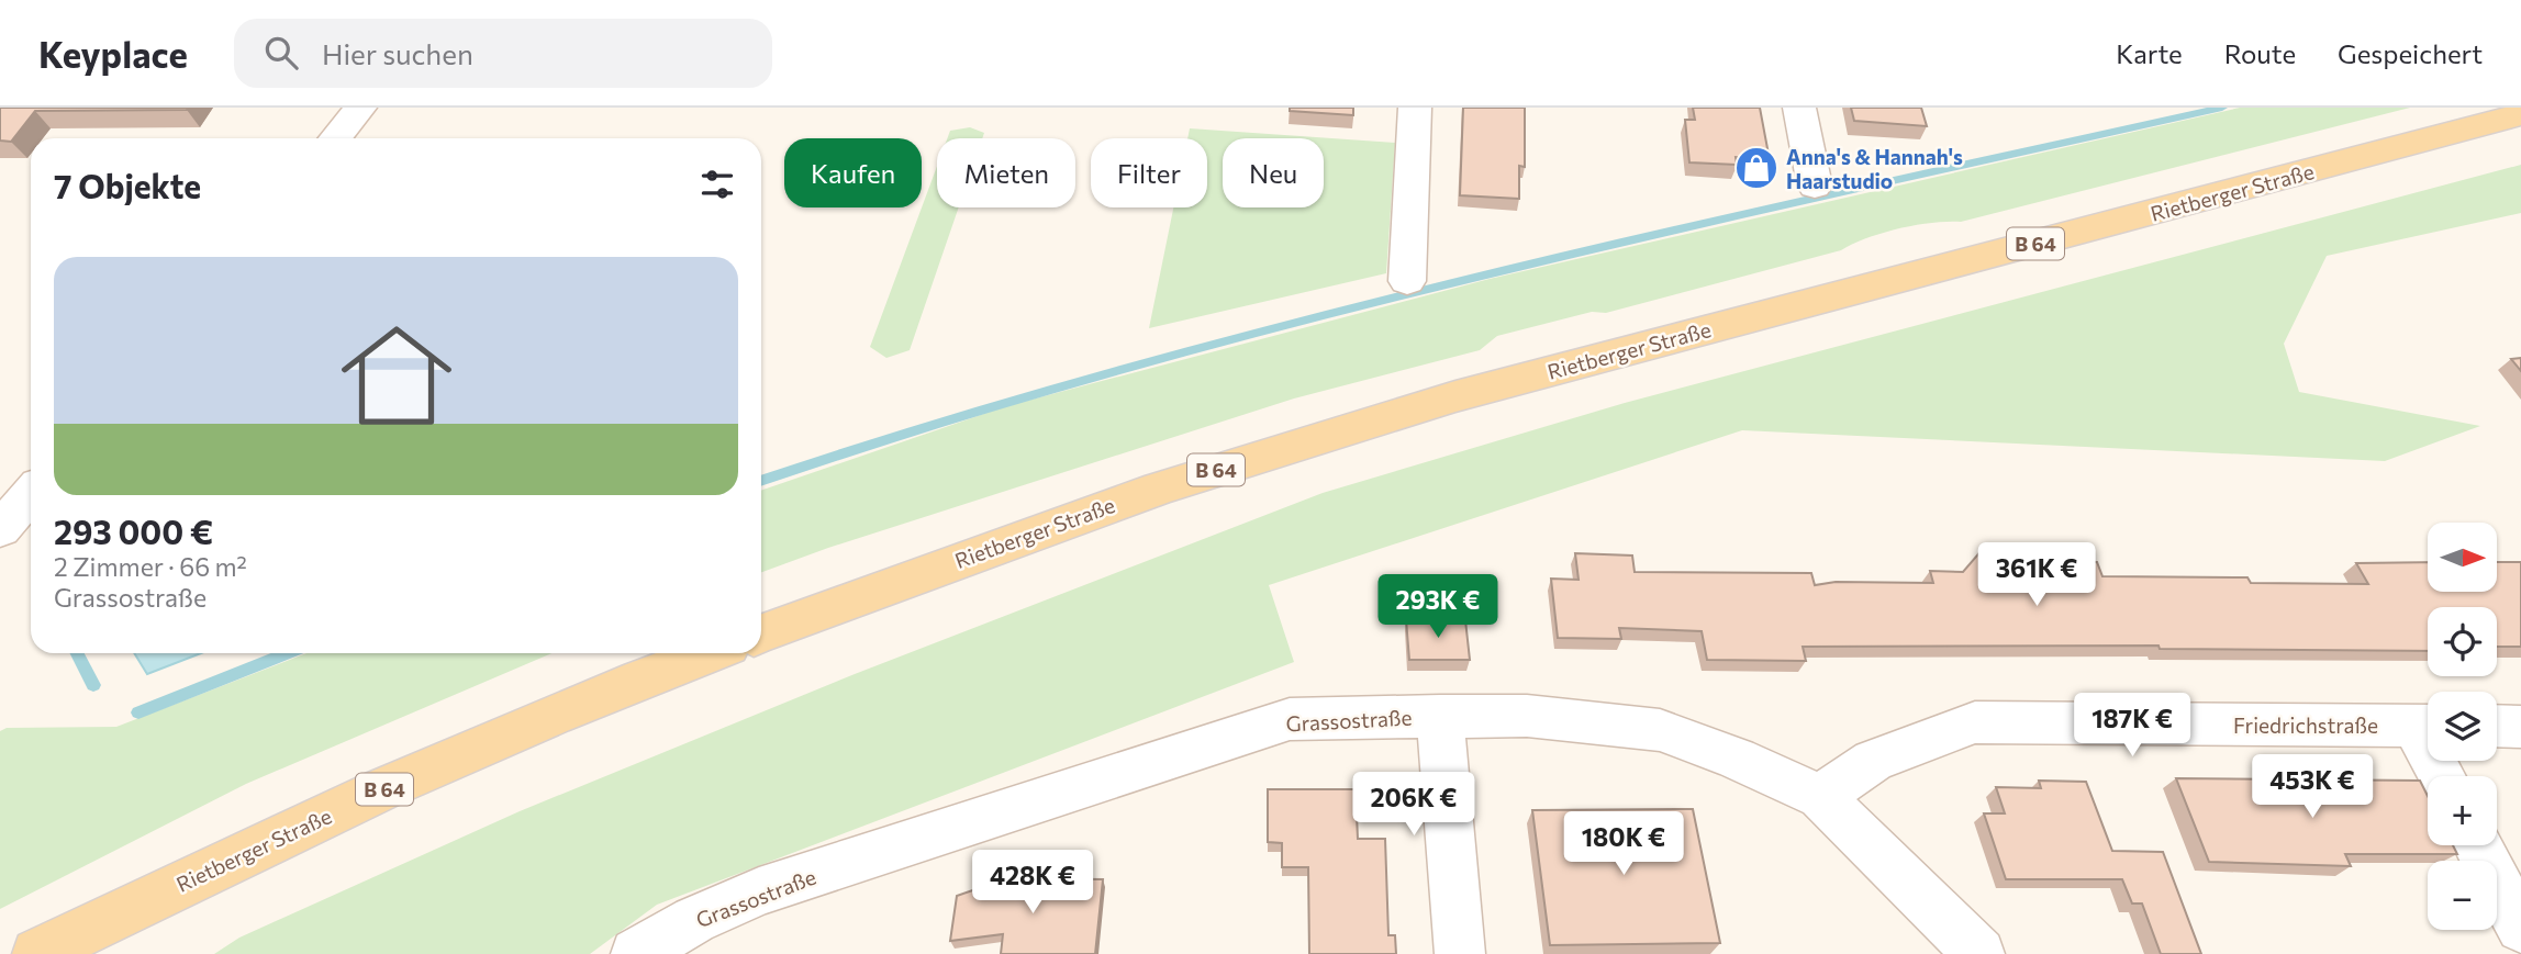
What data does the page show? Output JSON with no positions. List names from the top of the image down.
{
  "streets": {
    "main road": ["Rietberger Straße", "B 64"],
    "street": ["Grassostraße", "Friedrichstraße"]
  },
  "crossings": [
    ["Grassostraße", "Friedrichstraße"]
  ],
  "places": {
    "shop": ["Anna's & Hannah's Haarstudio"]
  },
  "north": "right",
  "page": {
    "header": "Keyplace",
    "search": "Hier suchen",
    "nav": ["Karte", "Route", "Gespeichert"],
    "chip": [
      "Kaufen",
      "Mieten",
      "Filter",
      "Neu"
    ],
    "heading": "7 Objekte",
    "list": [
      {
        "name": "293 000 €",
        "note": "2 Zimmer · 66 m² · Grassostraße"
      }
    ],
    "map_buttons": ["+", "−"],
    "price": [
      "361K €",
      "293K €",
      "187K €",
      "453K €",
      "206K €",
      "180K €",
      "428K €"
    ]
  }
}
